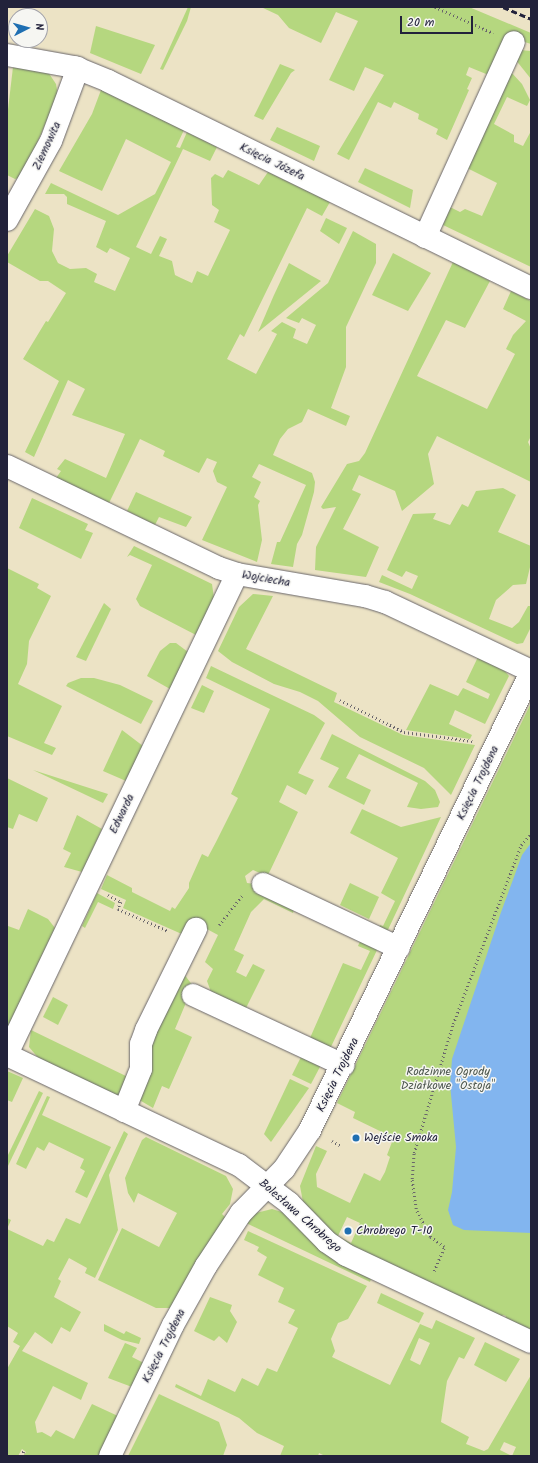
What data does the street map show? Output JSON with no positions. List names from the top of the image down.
{
  "streets": {
    "street": [
      "Ziemowita",
      "Księcia Józefa",
      "Wojciecha",
      "Księcia Trojdena",
      "Edwarda",
      "Bolesława Chrobrego"
    ]
  },
  "crossings": [
    ["Ziemowita", "Księcia Józefa"],
    ["Wojciecha", "Księcia Trojdena"],
    ["Wojciecha", "Edwarda"],
    ["Księcia Trojdena", "Bolesława Chrobrego"],
    ["Edwarda", "Bolesława Chrobrego"]
  ],
  "parks": ["Rodzinne Ogrody Działkowe \"Ostoja\""],
  "places": ["Wejście Smoka", "Chrobrego T-10"],
  "scale_bar": "20 m",
  "north": "right"
}
